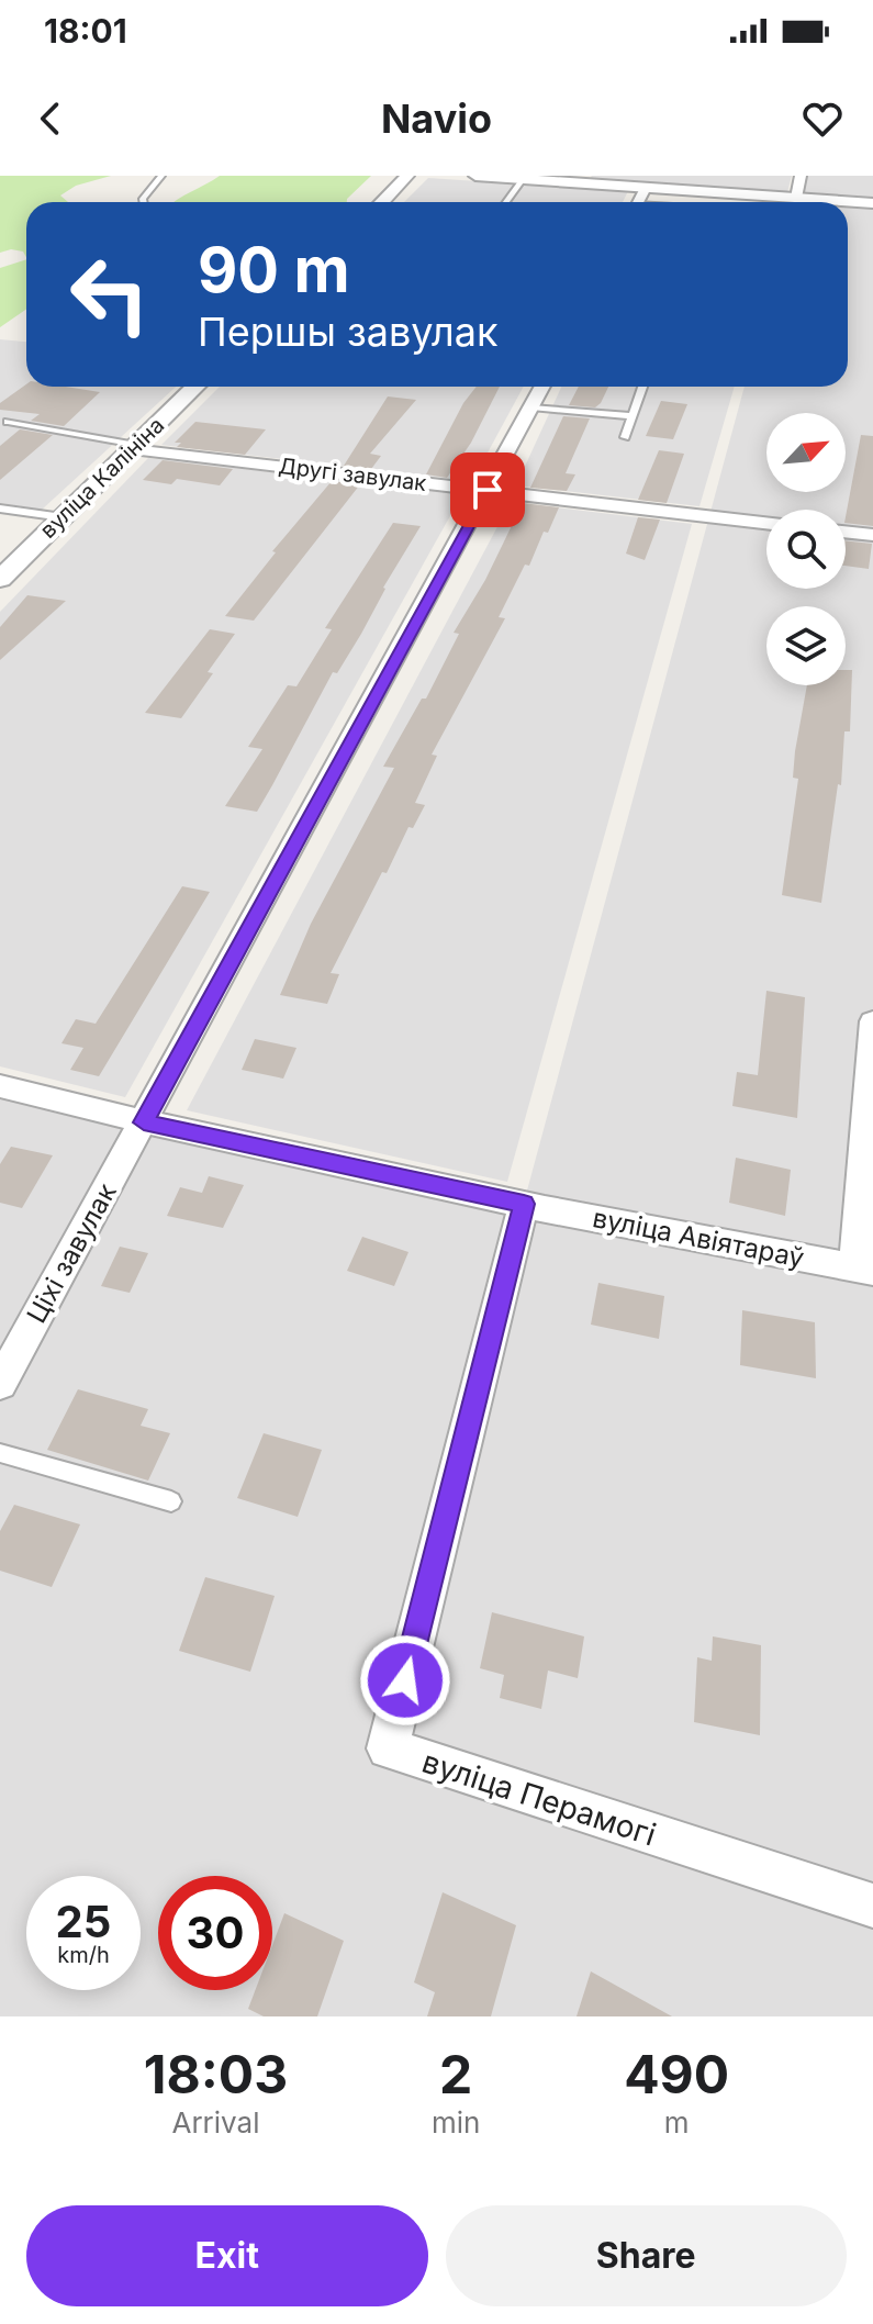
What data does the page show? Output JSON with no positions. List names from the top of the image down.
{
  "streets": {
    "street": [
      "Другі завулак",
      "вуліца Калініна",
      "вуліца Авіятараў",
      "Ціхі завулак",
      "вуліца Перамогі"
    ]
  },
  "crossings": [
    ["Другі завулак", "вуліца Калініна"],
    ["Другі завулак", "Ціхі завулак"],
    ["вуліца Авіятараў", "Ціхі завулак"],
    ["вуліца Авіятараў", "вуліца Перамогі"]
  ],
  "north": "top right",
  "page": {
    "status": "18:01",
    "header": "Navio",
    "turn": ["90 m", "Першы завулак"],
    "speed": "25 km/h",
    "limit": "30",
    "eta": [
      "18:03",
      "Arrival",
      "2",
      "min",
      "490",
      "m"
    ],
    "buttons": ["Exit", "Share"]
  }
}
